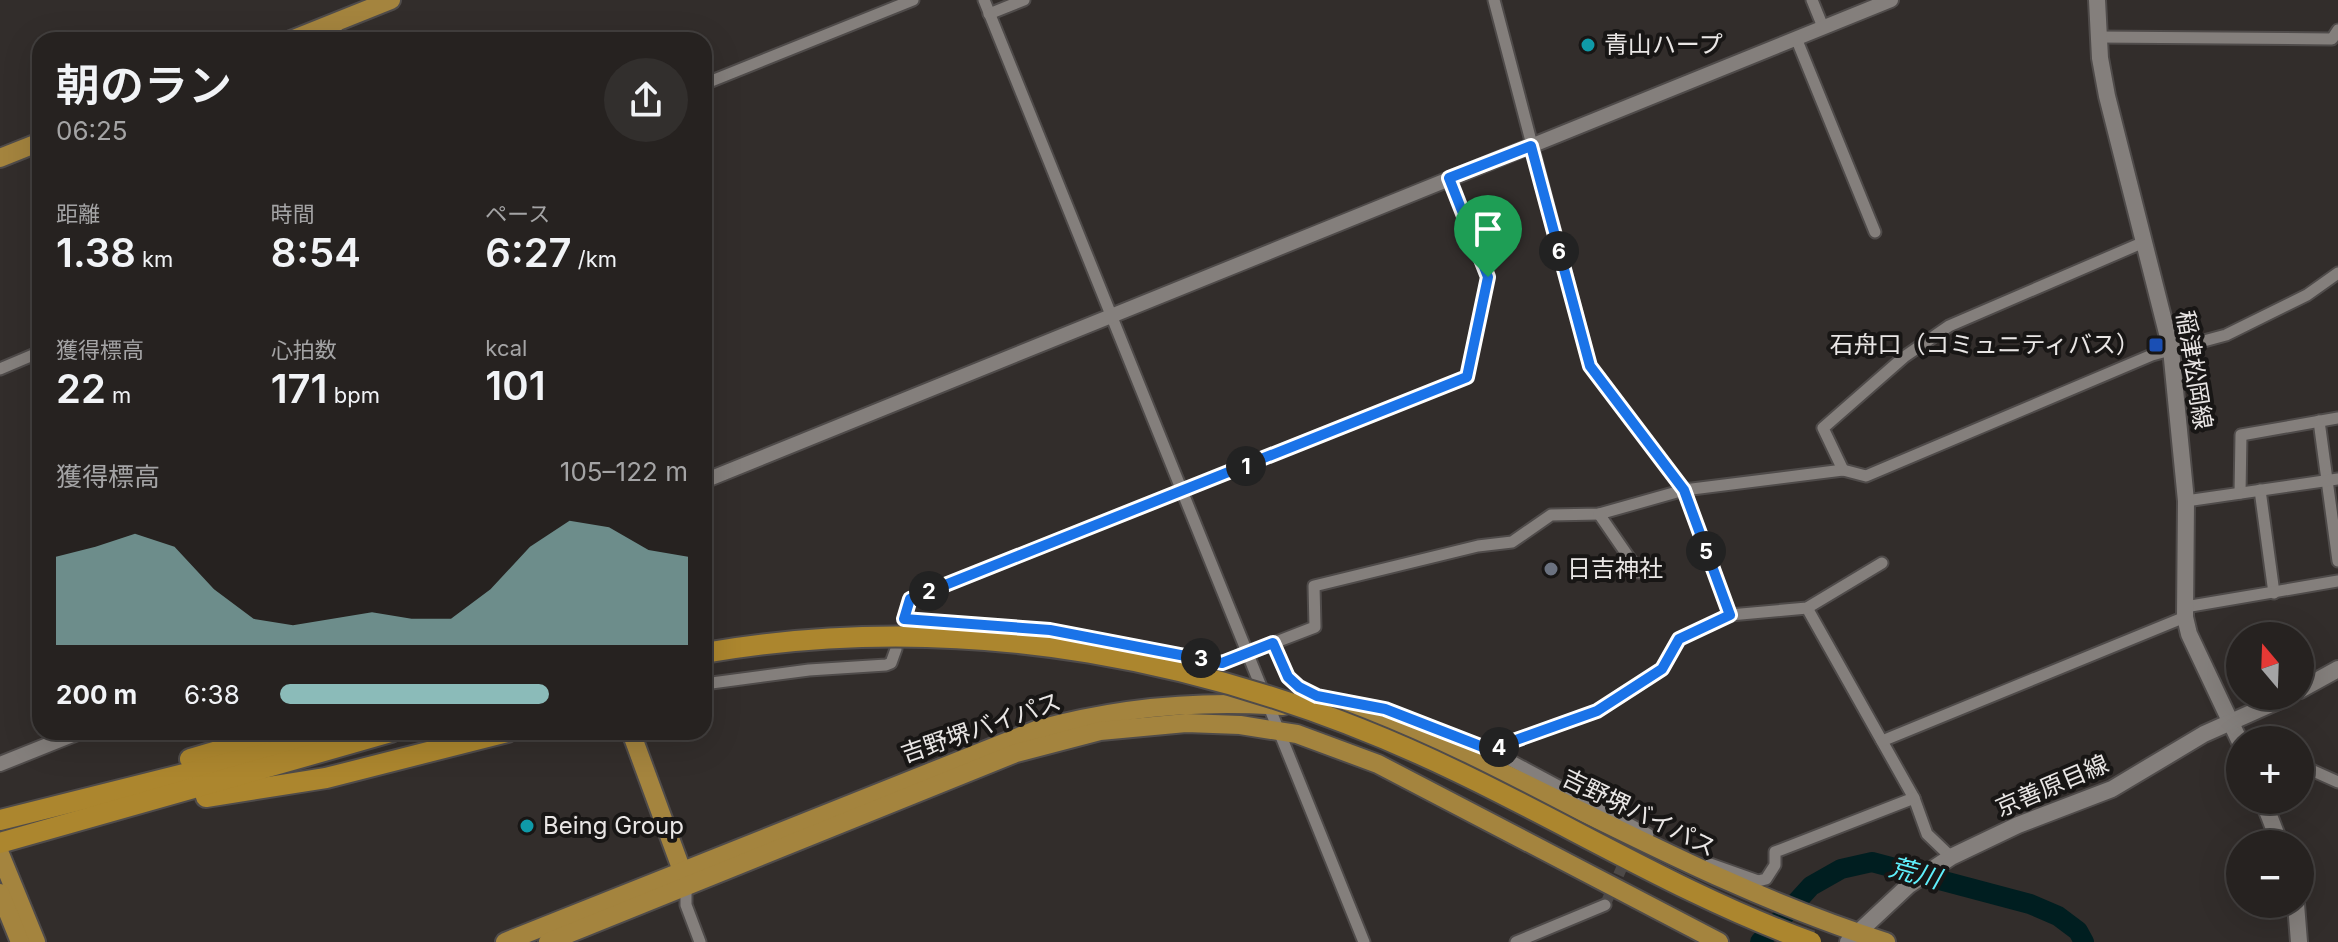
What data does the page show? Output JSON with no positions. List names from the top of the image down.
{
  "streets": {
    "highway": ["吉野堺バイパス"],
    "main road": ["稲津松岡線", "京善原目線"]
  },
  "crossings": [
    ["稲津松岡線", "京善原目線"],
    ["吉野堺バイパス", "京善原目線"]
  ],
  "water": ["荒川"],
  "places": {
    "other": ["青山ハープ", "日吉神社", "Being Group"],
    "transit": ["石舟口（コミュニティバス）"]
  },
  "north": "top",
  "page": {
    "heading": ["朝のラン", "06:25"],
    "stats": [
      ["距離", "1.38 km"],
      ["時間", "8:54"],
      ["ペース", "6:27 /km"],
      ["獲得標高", "22 m"],
      ["心拍数", "171 bpm"],
      ["kcal", "101"]
    ],
    "pins": [
      "6",
      "1",
      "5",
      "2",
      "3",
      "4"
    ],
    "chart": ["獲得標高", "105–122 m"],
    "map_buttons": ["+", "−"],
    "list": [
      {
        "name": "200 m",
        "note": "6:38"
      }
    ]
  }
}
